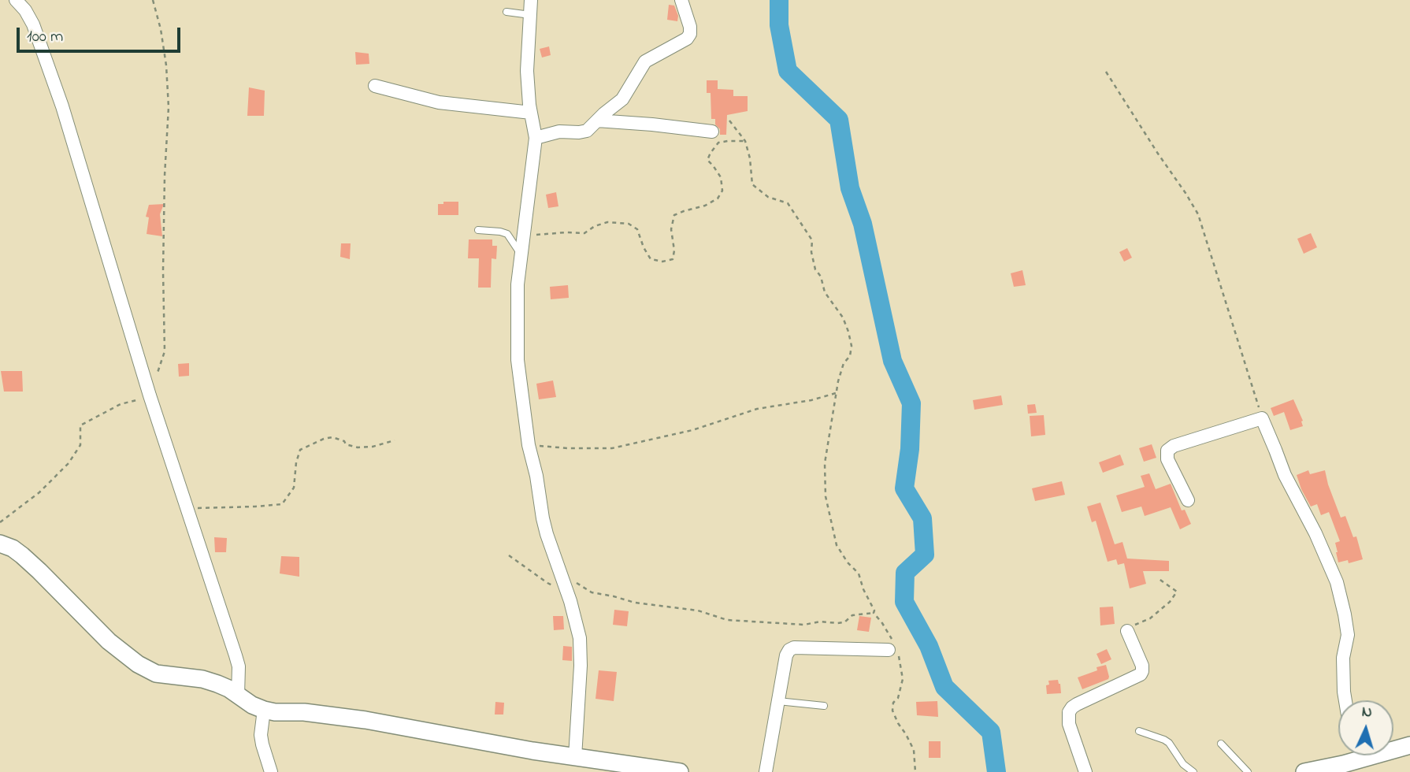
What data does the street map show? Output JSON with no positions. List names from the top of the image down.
{
  "scale_bar": "100 m",
  "north": "top"
}
